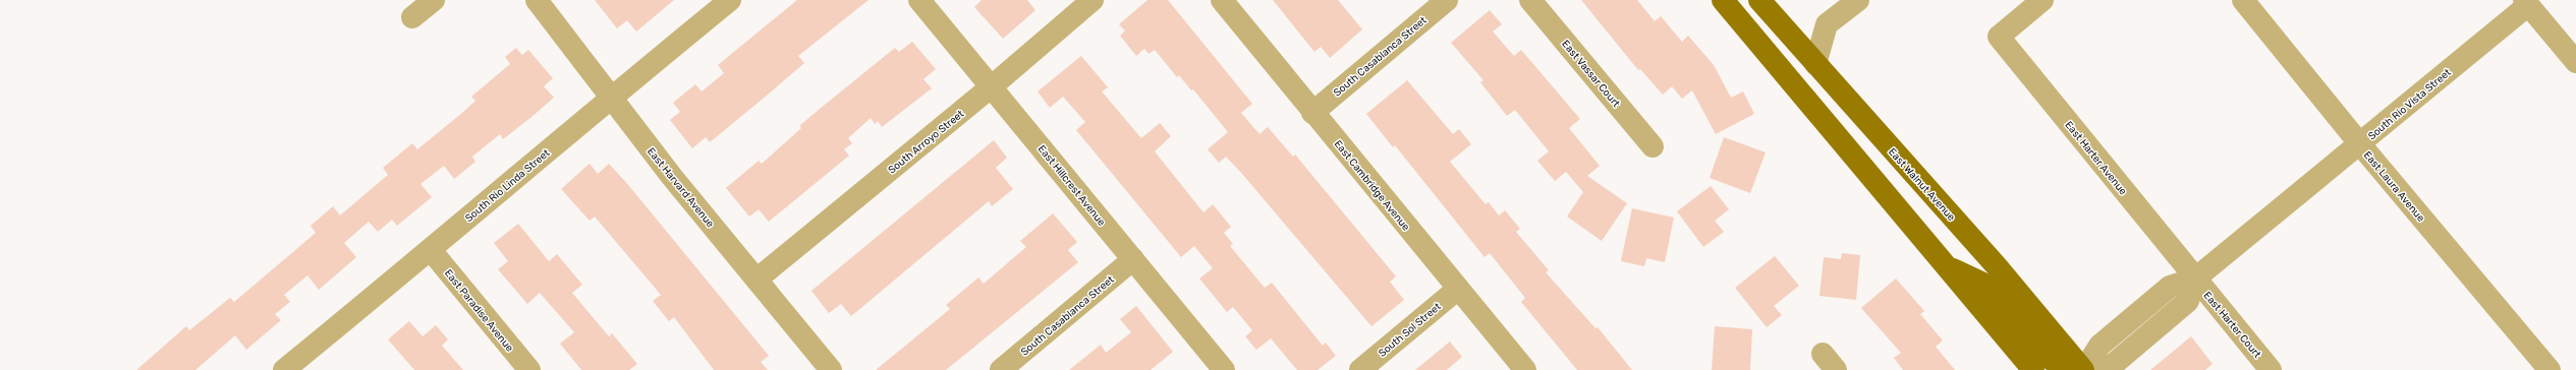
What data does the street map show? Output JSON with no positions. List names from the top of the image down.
{
  "streets": {
    "main road": ["East Walnut Avenue"],
    "street": [
      "South Casablanca Street",
      "East Vassar Court",
      "South Rio Vista Street",
      "South Arroyo Street",
      "East Harter Avenue",
      "South Rio Linda Street",
      "East Hillcrest Avenue",
      "East Cambridge Avenue",
      "East Laura Avenue",
      "East Harvard Avenue",
      "East Paradise Avenue",
      "East Harter Court",
      "South Sol Street"
    ]
  },
  "crossings": [
    ["South Casablanca Street", "East Hillcrest Avenue"],
    ["South Casablanca Street", "East Cambridge Avenue"],
    ["South Rio Vista Street", "East Harter Avenue"],
    ["South Rio Vista Street", "East Walnut Avenue"],
    ["South Rio Vista Street", "East Laura Avenue"],
    ["South Rio Vista Street", "East Harter Court"],
    ["South Arroyo Street", "East Hillcrest Avenue"],
    ["South Arroyo Street", "East Harvard Avenue"],
    ["East Harter Avenue", "East Harter Court"],
    ["South Rio Linda Street", "East Harvard Avenue"],
    ["South Rio Linda Street", "East Paradise Avenue"],
    ["East Cambridge Avenue", "South Sol Street"]
  ]
}
